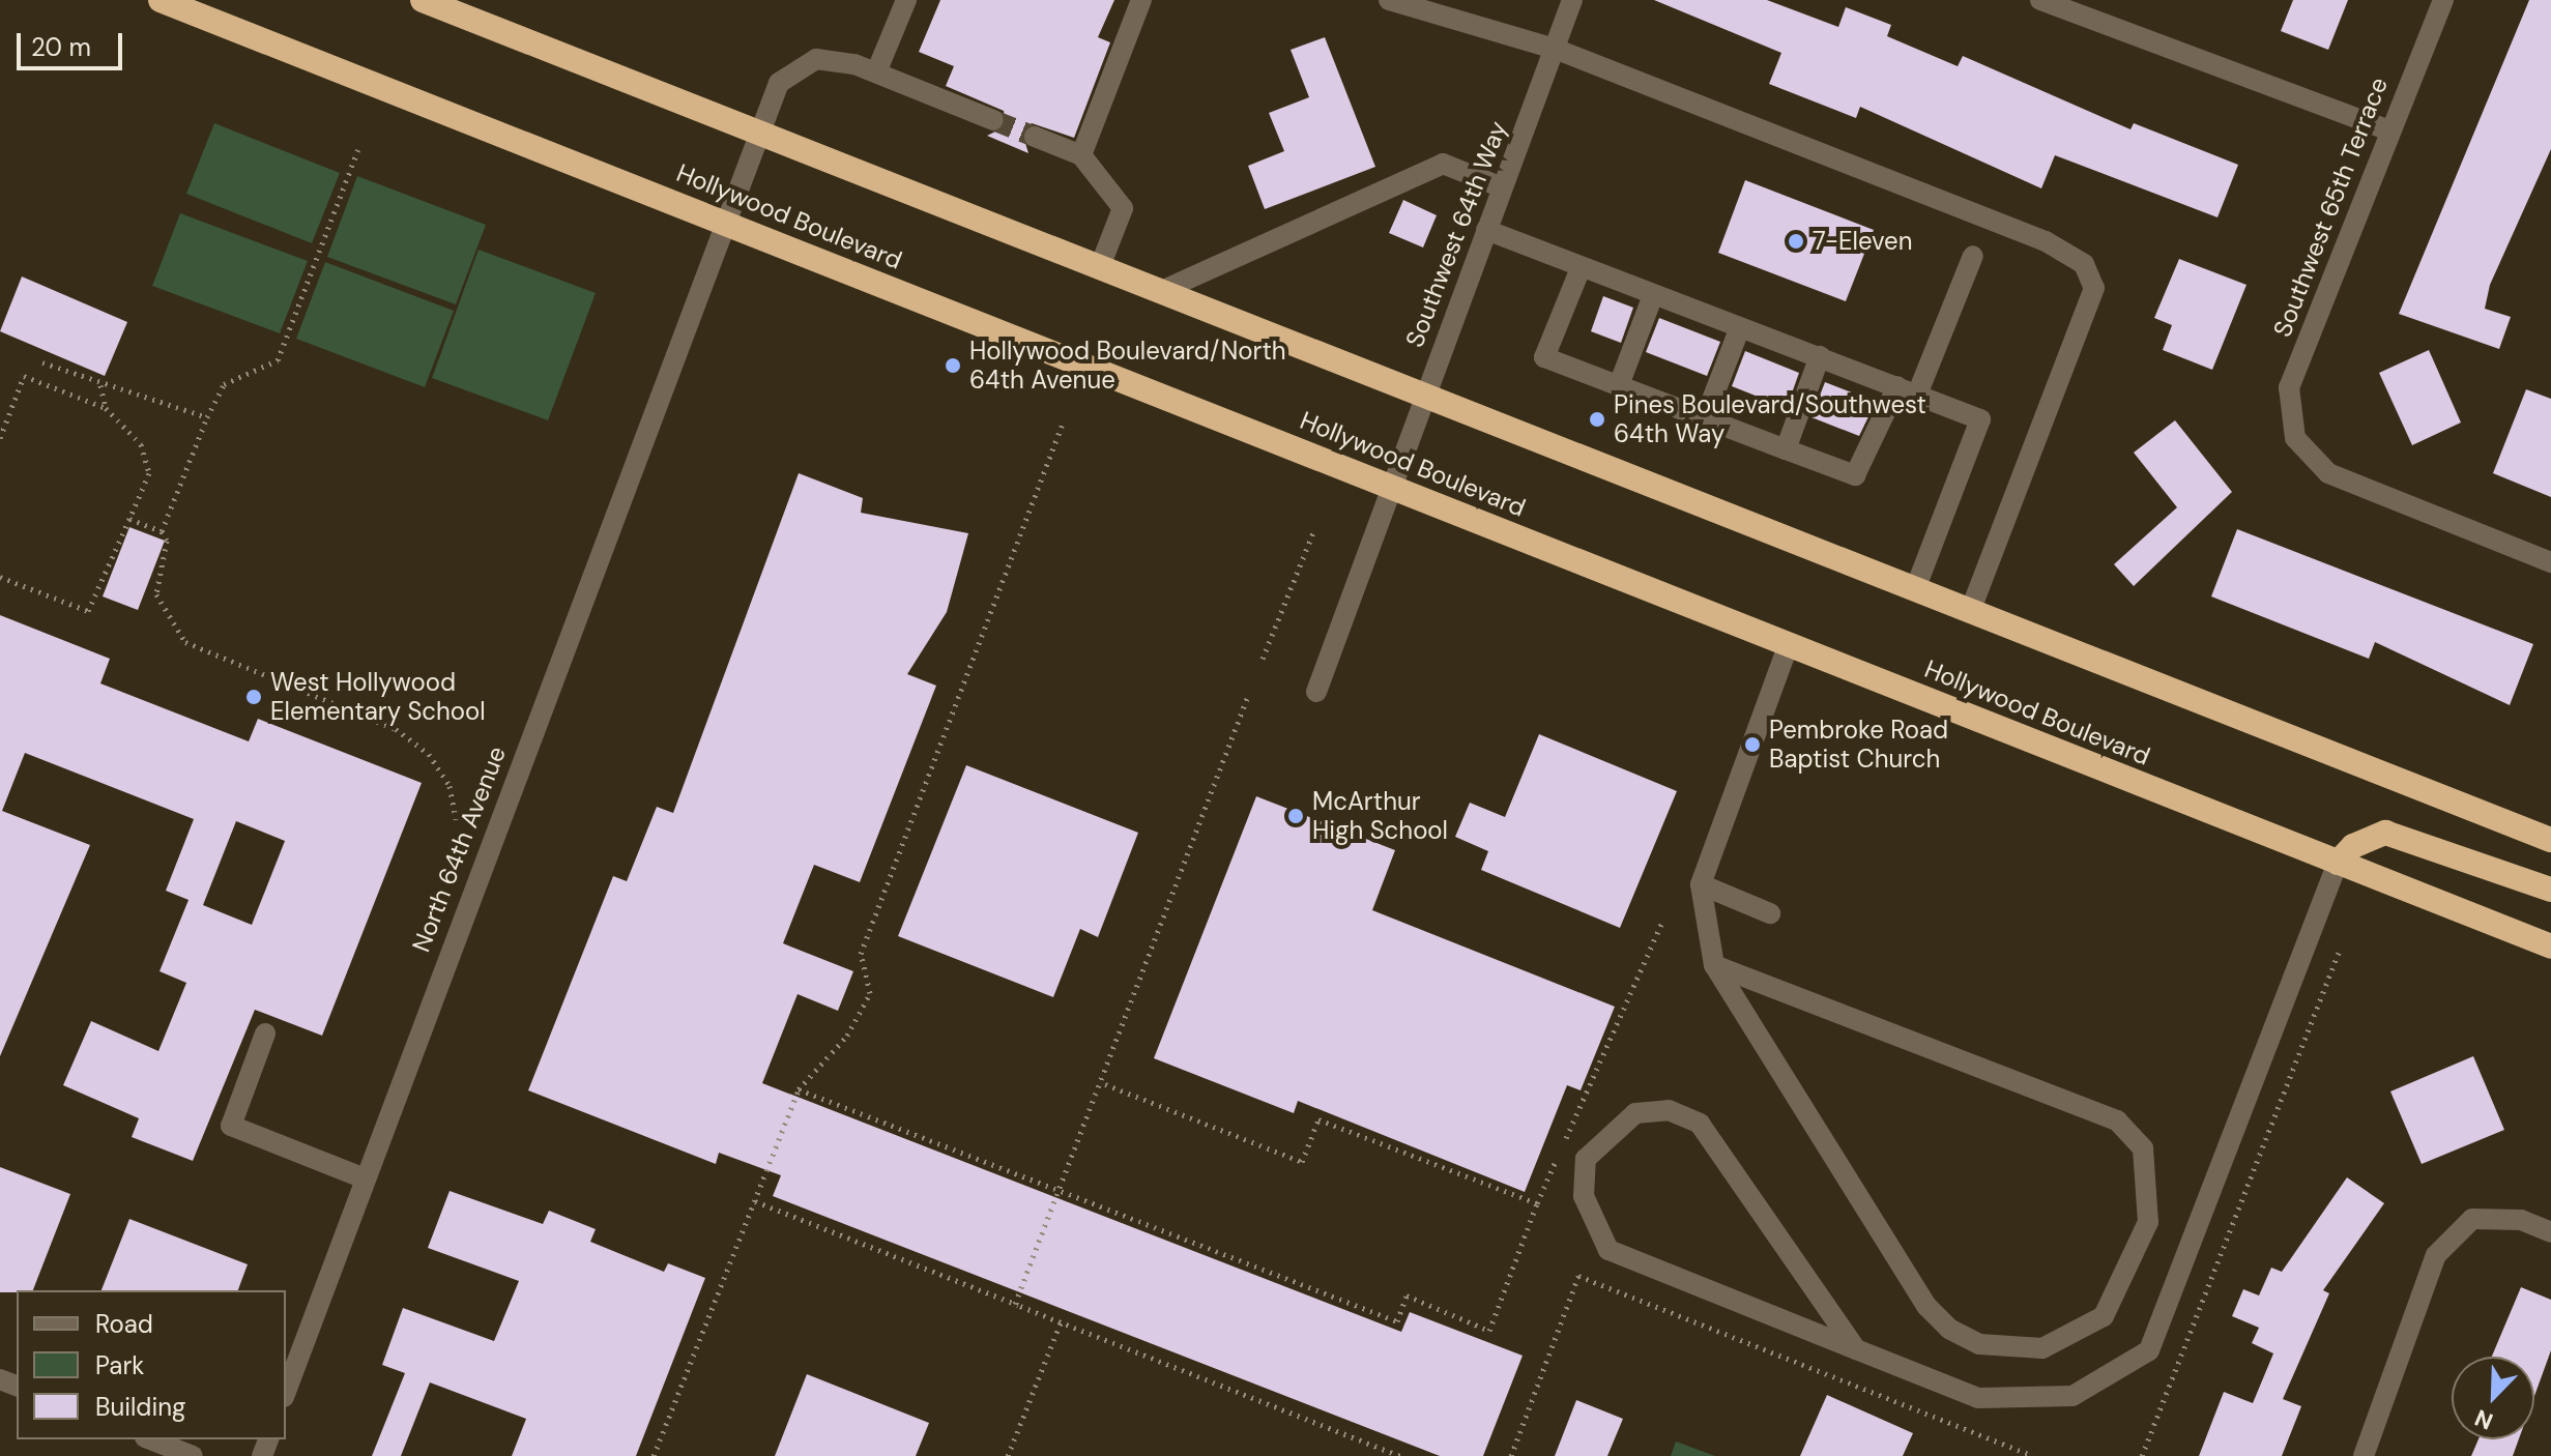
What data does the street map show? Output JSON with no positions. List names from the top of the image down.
{
  "streets": {
    "highway": ["Hollywood Boulevard"],
    "street": ["Southwest 65th Terrace", "Southwest 64th Way", "North 64th Avenue"]
  },
  "crossings": [
    ["Hollywood Boulevard", "Southwest 64th Way"],
    ["Hollywood Boulevard", "North 64th Avenue"]
  ],
  "places": [
    "7-Eleven",
    "Hollywood Boulevard/North 64th Avenue",
    "Pines Boulevard/Southwest 64th Way",
    "West Hollywood Elementary School",
    "Pembroke Road Baptist Church",
    "McArthur High School"
  ],
  "legend": ["Road", "Park", "Building"],
  "scale_bar": "20 m",
  "north": "bottom left"
}
